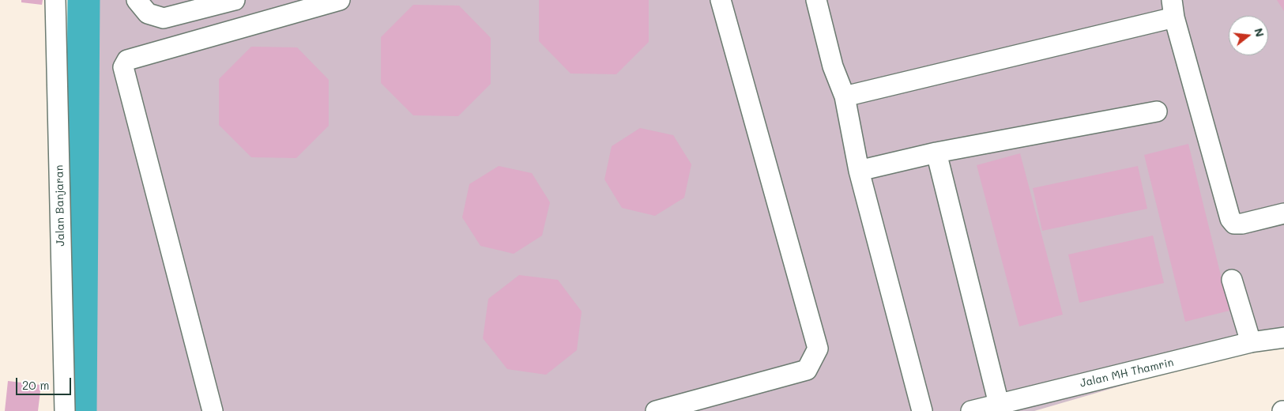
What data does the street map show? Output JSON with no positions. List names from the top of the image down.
{
  "streets": {
    "street": ["Jalan Banjaran", "Jalan MH Thamrin"]
  },
  "scale_bar": "20 m",
  "north": "right"
}
